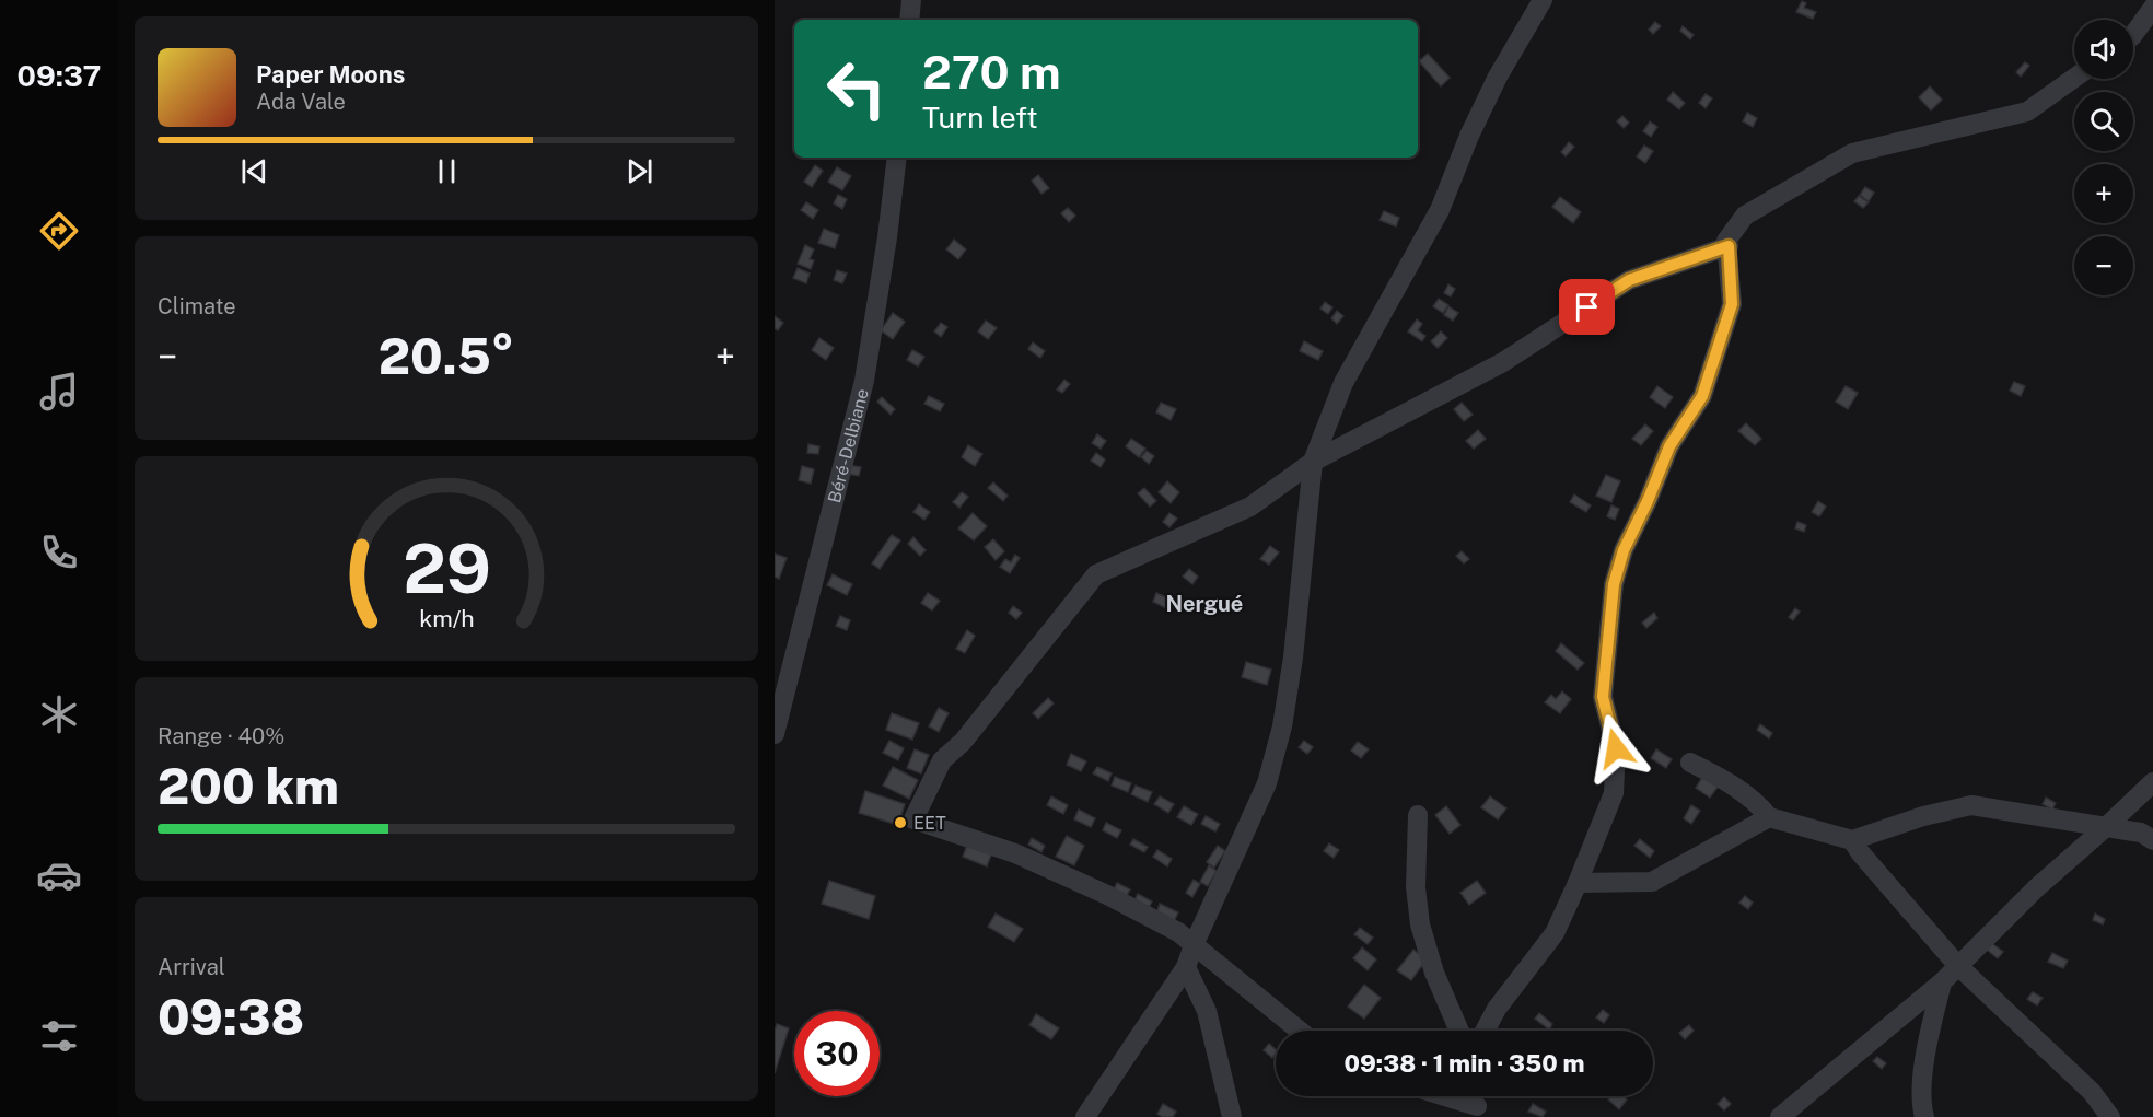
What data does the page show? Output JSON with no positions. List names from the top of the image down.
{
  "streets": {
    "street": ["Béré-Delbiane"]
  },
  "districts": ["Nergué"],
  "places": ["EET"],
  "page": {
    "tabs": "09:37",
    "map_buttons": ["+", "−"],
    "turn": ["270 m", "Turn left"],
    "song": ["Paper Moons", "Ada Vale"],
    "tile": [
      "Climate",
      ["Range · 40%", "200 km"],
      ["Arrival", "09:38"]
    ],
    "heat": ["−", "20.5°", "+"],
    "limit": "30",
    "trip": "09:38 · 1 min · 350 m",
    "gauge": ["29", "km/h"]
  }
}
